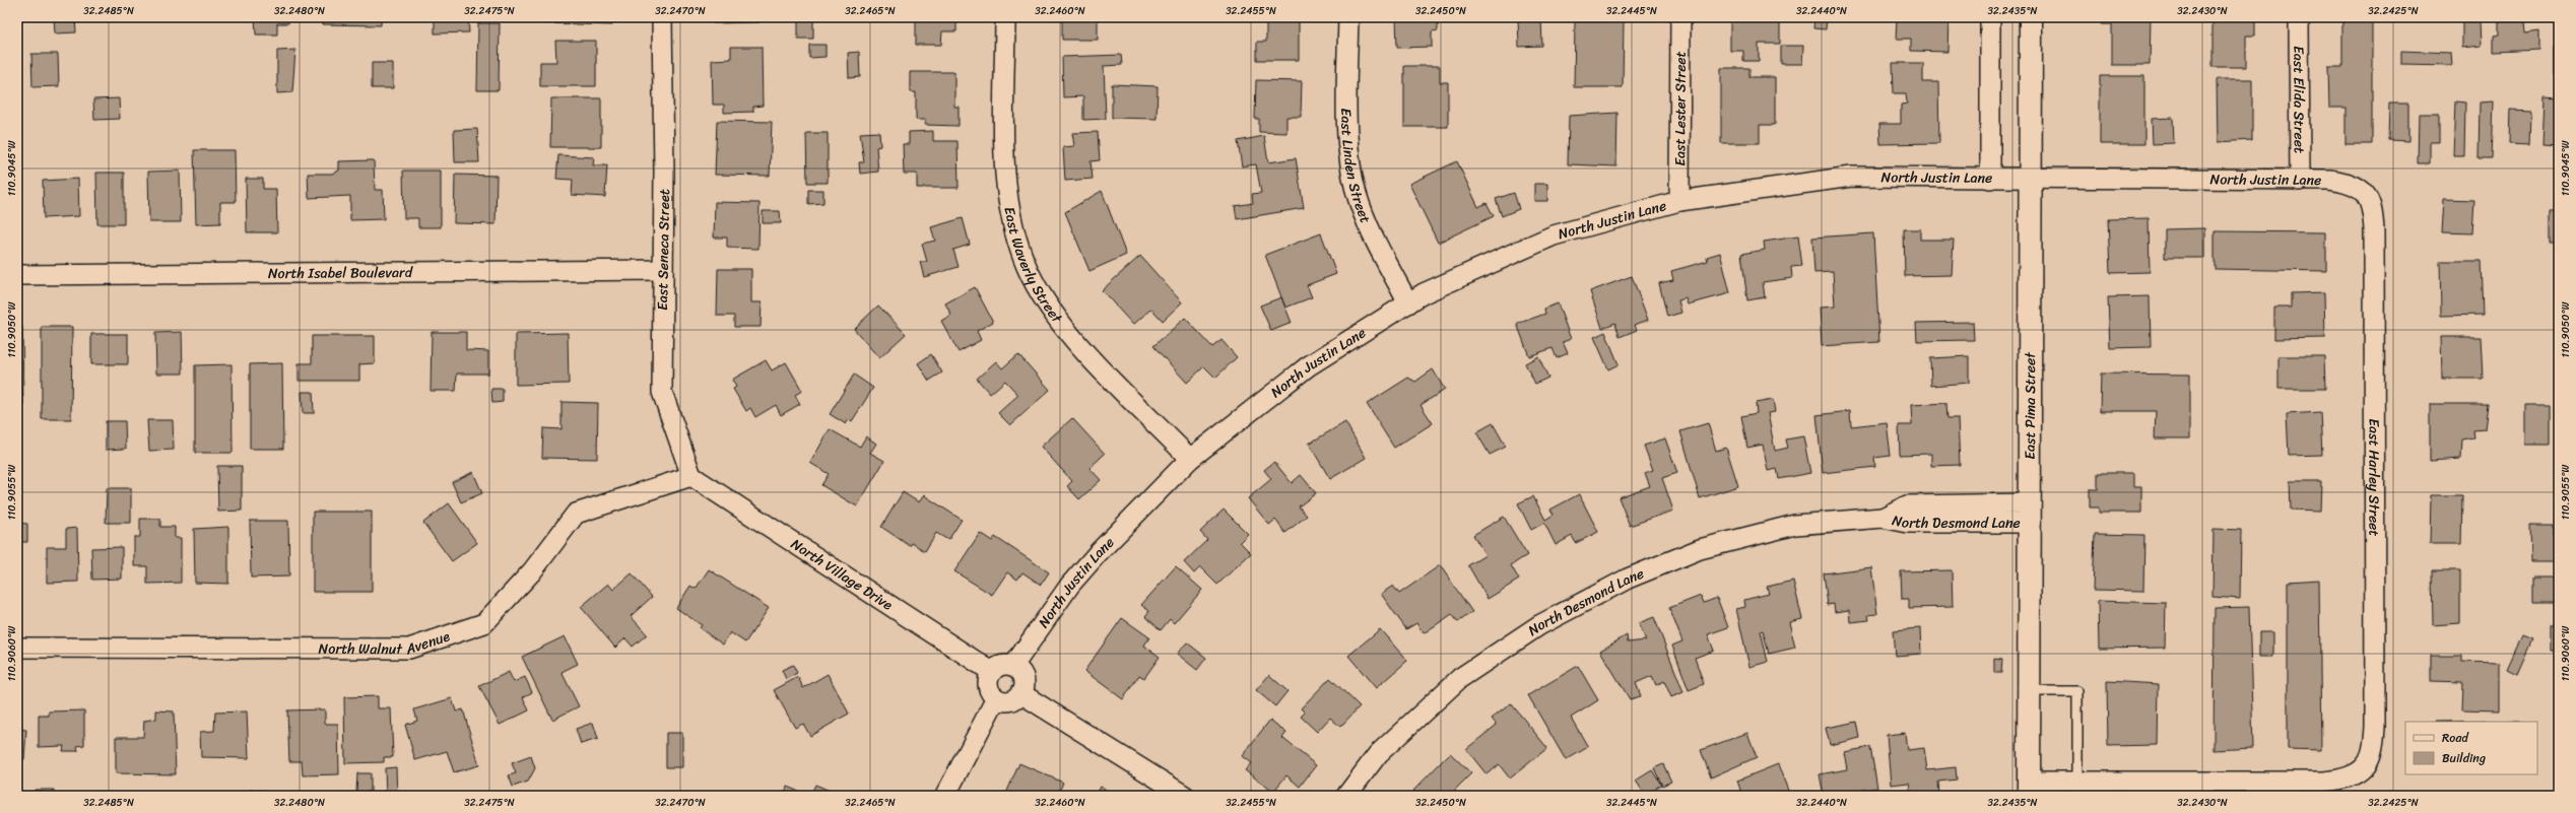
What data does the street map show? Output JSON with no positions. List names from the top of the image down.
{
  "streets": {
    "street": [
      "East Elida Street",
      "East Lester Street",
      "East Linden Street",
      "North Justin Lane",
      "East Seneca Street",
      "East Waverly Street",
      "North Isabel Boulevard",
      "East Pima Street",
      "East Harley Street",
      "North Desmond Lane",
      "North Village Drive",
      "North Walnut Avenue"
    ]
  },
  "crossings": [
    ["East Elida Street", "North Justin Lane"],
    ["East Lester Street", "North Justin Lane"],
    ["East Linden Street", "North Justin Lane"],
    ["North Justin Lane", "East Waverly Street"],
    ["North Justin Lane", "East Pima Street"],
    ["North Justin Lane", "East Harley Street"],
    ["North Justin Lane", "North Village Drive"],
    ["East Seneca Street", "North Isabel Boulevard"],
    ["East Seneca Street", "North Village Drive"],
    ["East Seneca Street", "North Walnut Avenue"],
    ["East Pima Street", "North Desmond Lane"],
    ["North Village Drive", "North Walnut Avenue"]
  ],
  "legend": ["Road", "Building"],
  "coordinates": [
    "32.2485°N",
    "32.2480°N",
    "32.2475°N",
    "32.2470°N",
    "32.2465°N",
    "32.2460°N",
    "32.2455°N",
    "32.2450°N",
    "32.2445°N",
    "32.2440°N",
    "32.2435°N",
    "32.2430°N",
    "32.2425°N",
    "110.9045°W",
    "110.9050°W",
    "110.9055°W",
    "110.9060°W"
  ]
}
